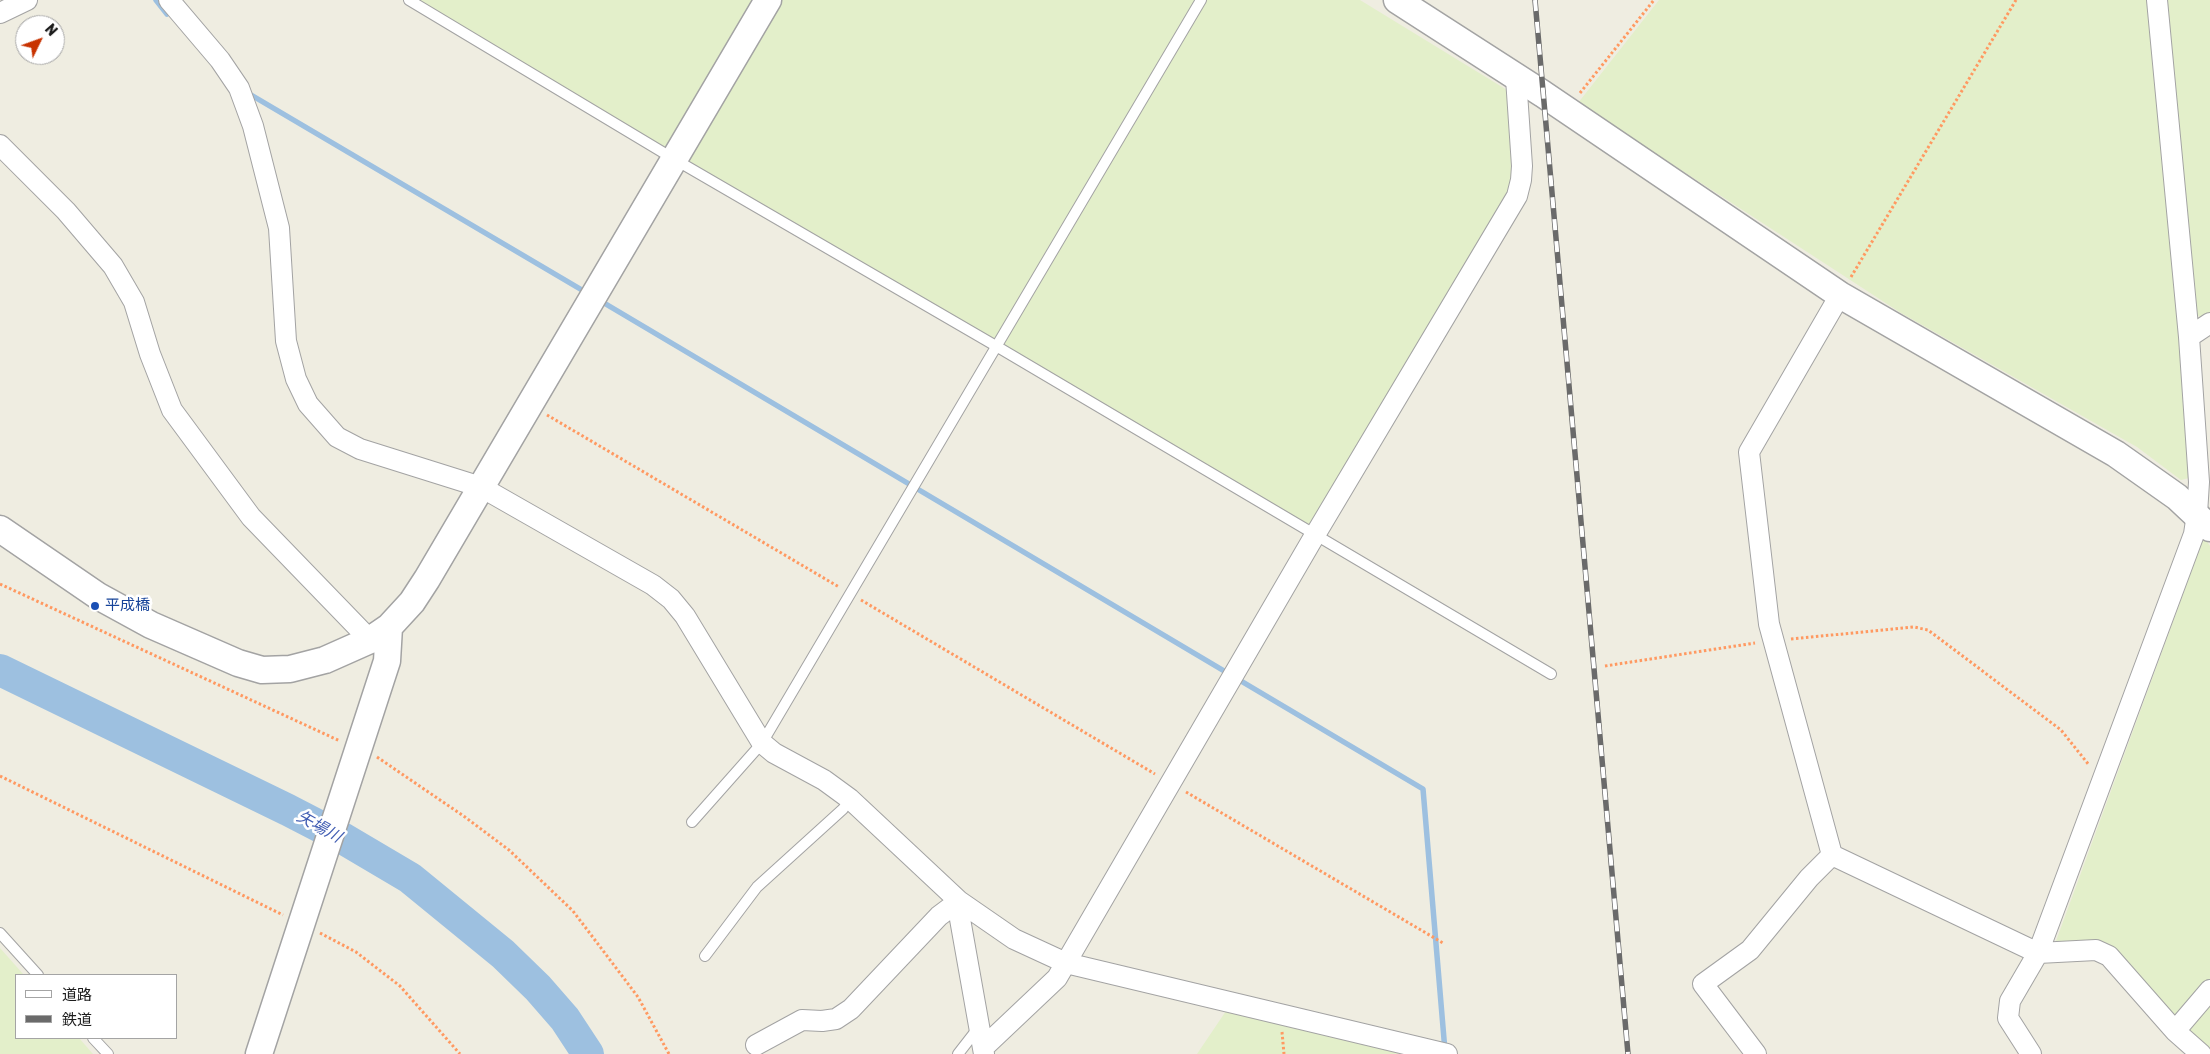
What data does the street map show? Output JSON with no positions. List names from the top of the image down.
{
  "water": ["矢場川"],
  "places": ["平成橋"],
  "legend": ["道路", "鉄道"],
  "north": "top right"
}
